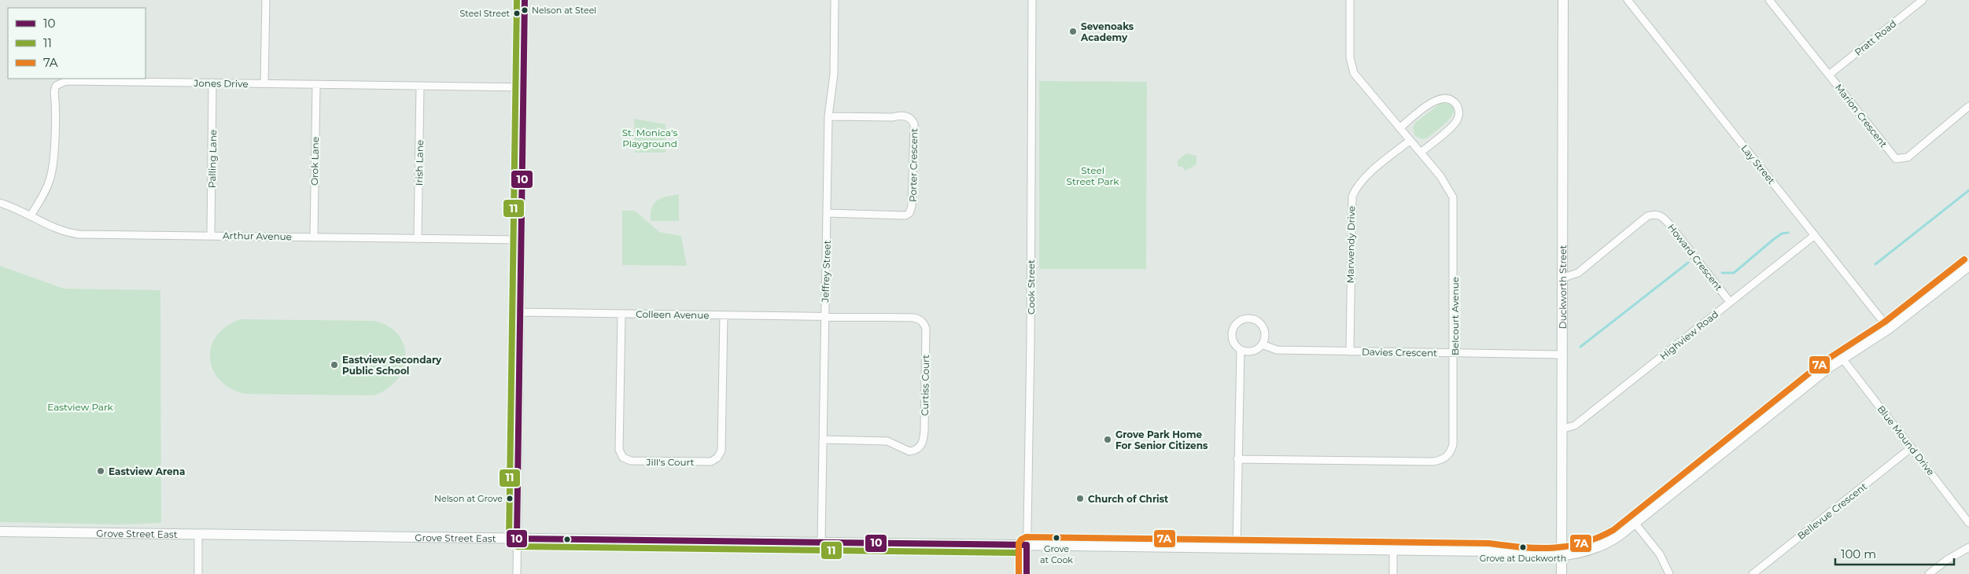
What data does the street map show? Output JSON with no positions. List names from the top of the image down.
{
  "streets": {
    "street": [
      "Pratt Road",
      "Jones Drive",
      "Marion Crescent",
      "Palling Lane",
      "Orok Lane",
      "Irish Lane",
      "Lay Street",
      "Porter Crescent",
      "Arthur Avenue",
      "Marwendy Drive",
      "Howard Crescent",
      "Jeffrey Street",
      "Cook Street",
      "Duckworth Street",
      "Colleen Avenue",
      "Belcourt Avenue",
      "Highview Road",
      "Davies Crescent",
      "Curtiss Court",
      "Blue Mound Drive",
      "Jill's Court",
      "Bellevue Crescent",
      "Grove Street East"
    ]
  },
  "crossings": [
    ["Pratt Road", "Marion Crescent"],
    ["Jones Drive", "Palling Lane"],
    ["Jones Drive", "Orok Lane"],
    ["Jones Drive", "Irish Lane"],
    ["Jones Drive", "Arthur Avenue"],
    ["Palling Lane", "Arthur Avenue"],
    ["Orok Lane", "Arthur Avenue"],
    ["Irish Lane", "Arthur Avenue"],
    ["Lay Street", "Highview Road"],
    ["Lay Street", "Grove Street East"],
    ["Porter Crescent", "Jeffrey Street"],
    ["Marwendy Drive", "Belcourt Avenue"],
    ["Marwendy Drive", "Davies Crescent"],
    ["Howard Crescent", "Duckworth Street"],
    ["Howard Crescent", "Highview Road"],
    ["Jeffrey Street", "Colleen Avenue"],
    ["Jeffrey Street", "Curtiss Court"],
    ["Jeffrey Street", "Grove Street East"],
    ["Cook Street", "Grove Street East"],
    ["Duckworth Street", "Highview Road"],
    ["Duckworth Street", "Davies Crescent"],
    ["Duckworth Street", "Grove Street East"],
    ["Colleen Avenue", "Curtiss Court"],
    ["Colleen Avenue", "Jill's Court"],
    ["Belcourt Avenue", "Davies Crescent"],
    ["Blue Mound Drive", "Bellevue Crescent"],
    ["Blue Mound Drive", "Grove Street East"]
  ],
  "parks": ["St. Monica's Playground", "Steel Street Park", "Eastview Park"],
  "places": [
    "Nelson at Steel",
    "Steel Street",
    "Sevenoaks Academy",
    "Eastview Secondary Public School",
    "Grove Park Home For Senior Citizens",
    "Eastview Arena",
    "Nelson at Grove",
    "Church of Christ",
    "Grove at Cook",
    "Grove at Duckworth"
  ],
  "lines": ["transit line 10", "transit line 11", "transit line 7A"],
  "legend": ["10", "11", "7A"],
  "scale_bar": "100 m"
}
